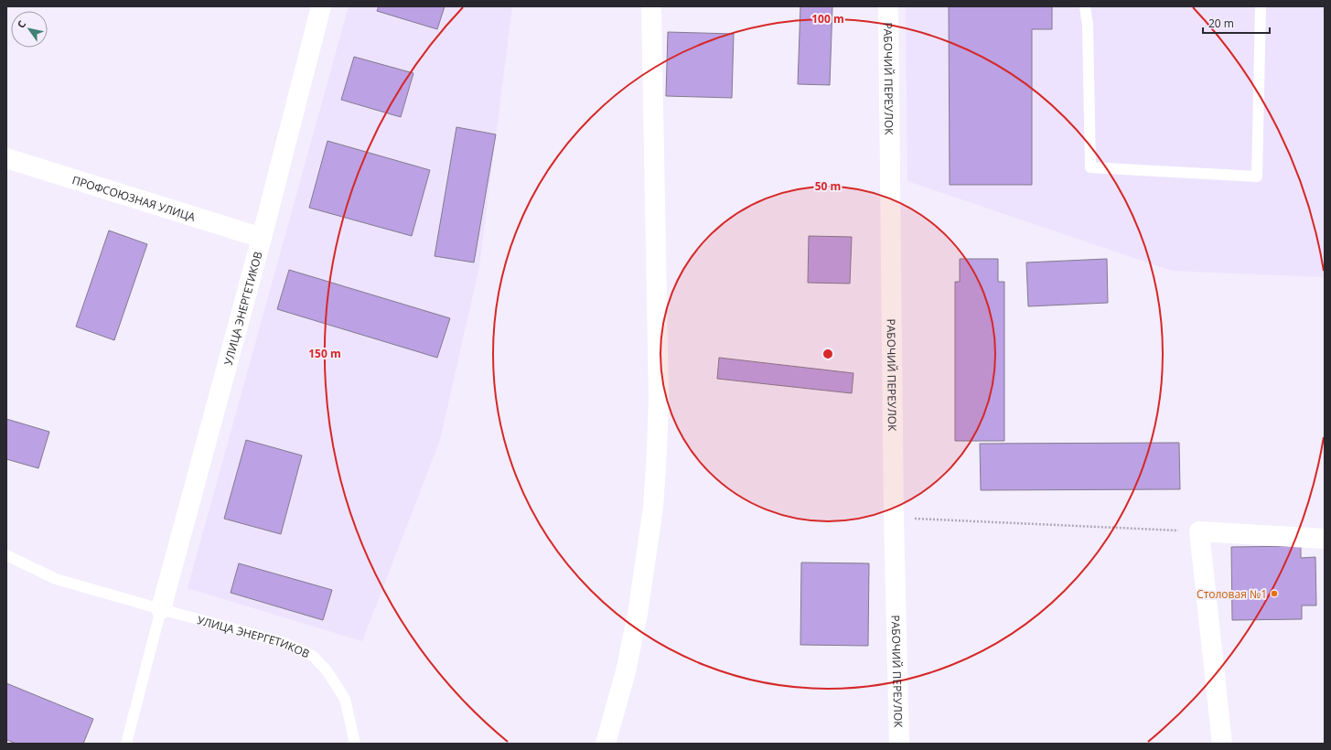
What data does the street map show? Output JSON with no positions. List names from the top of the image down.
{
  "streets": {
    "street": ["РАБОЧИЙ ПЕРЕУЛОК", "ПРОФСОЮЗНАЯ УЛИЦА", "УЛИЦА ЭНЕРГЕТИКОВ"]
  },
  "crossings": [
    ["ПРОФСОЮЗНАЯ УЛИЦА", "УЛИЦА ЭНЕРГЕТИКОВ"]
  ],
  "places": ["Столовая №1"],
  "scale_bar": "20 m",
  "north": "top left",
  "rings": ["100 m", "50 m", "150 m"]
}
